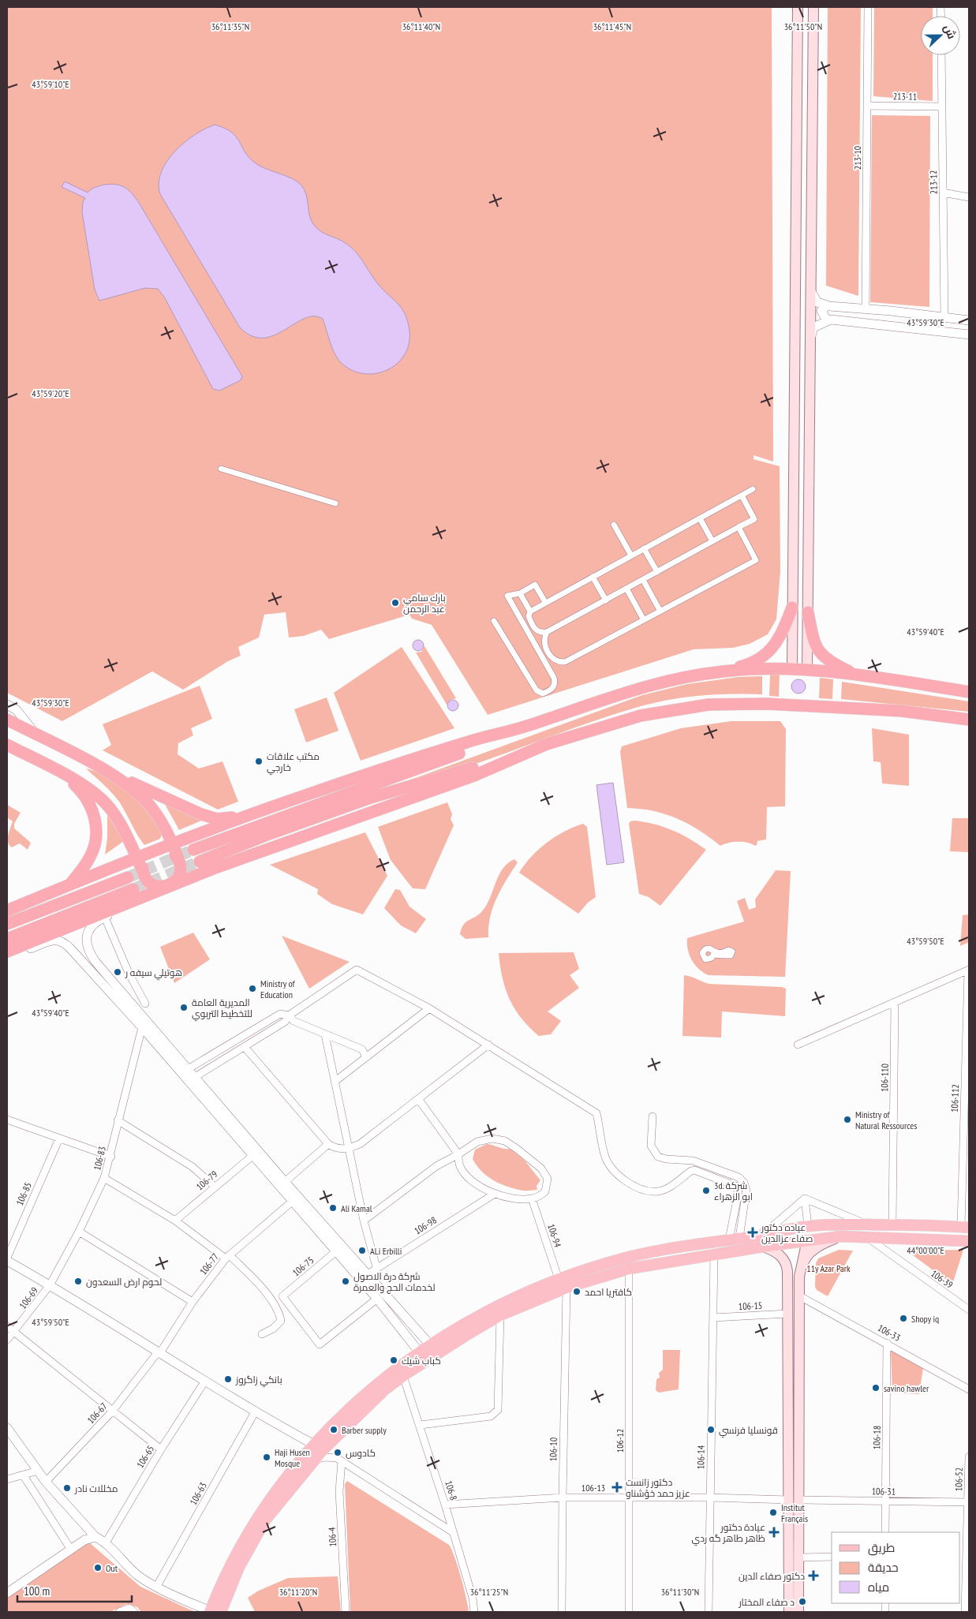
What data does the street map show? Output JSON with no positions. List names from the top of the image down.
{
  "streets": {
    "street": [
      "213-11",
      "213-10",
      "213-12",
      "106-110",
      "106-112",
      "106-83",
      "106-79",
      "106-85",
      "106-98",
      "106-94",
      "106-77",
      "106-75",
      "106-39",
      "106-69",
      "106-15",
      "106-33",
      "106-67",
      "106-18",
      "106-12",
      "106-10",
      "106-65",
      "106-14",
      "106-52",
      "106-13",
      "106-8",
      "106-31",
      "106-63",
      "106-4"
    ]
  },
  "crossings": [
    ["213-11", "213-10"],
    ["213-11", "213-12"],
    ["106-83", "106-69"],
    ["106-77", "106-67"],
    ["106-15", "106-14"],
    ["106-33", "106-18"],
    ["106-18", "106-31"],
    ["106-12", "106-13"],
    ["106-10", "106-13"],
    ["106-14", "106-13"],
    ["106-52", "106-31"],
    ["106-13", "106-8"],
    ["106-13", "106-31"]
  ],
  "parks": ["11y Azar Park"],
  "places": {
    "other": [
      "بارك سامي عبد الرحمن",
      "مكتب علاقات خارجي",
      "هوتيلي سيفه ر",
      "Ministry of Education",
      "المديرية العامة للتخطيط التربوي",
      "Ministry of Natural Ressources",
      "3d. شركة ابو الزهراء",
      "Ali Kamal",
      "ALi Erbilli",
      "لحوم ارض السعدون",
      "شركة درة الاصول لخدمات الحج والعمرة",
      "كافتريا احمد",
      "Shopy iq",
      "كباب شيك",
      "بانكي زاگروز",
      "savino hawler",
      "Barber supply",
      "قونسليا فرنسي",
      "كادوس",
      "Haji Husen Mosque",
      "مخللات نادر",
      "Institut Français",
      "Out",
      "د صفاء المختار"
    ],
    "health": [
      "عياده دكتور صفاء عزالدين",
      "دكتور زانست عزيز حمد خؤشناو",
      "عيادة دكتور ظاهر طاهر گه ردي",
      "دكتور صفاء الدين"
    ]
  },
  "legend": ["طريق", "حديقة", "مياه"],
  "scale_bar": "100 m",
  "north": "right",
  "coordinates": [
    "36°11'35\"N",
    "36°11'40\"N",
    "36°11'45\"N",
    "36°11'50\"N",
    "43°59'10\"E",
    "43°59'30\"E",
    "43°59'20\"E",
    "43°59'40\"E",
    "43°59'50\"E",
    "44°00'00\"E",
    "36°11'20\"N",
    "36°11'25\"N",
    "36°11'30\"N"
  ]
}
